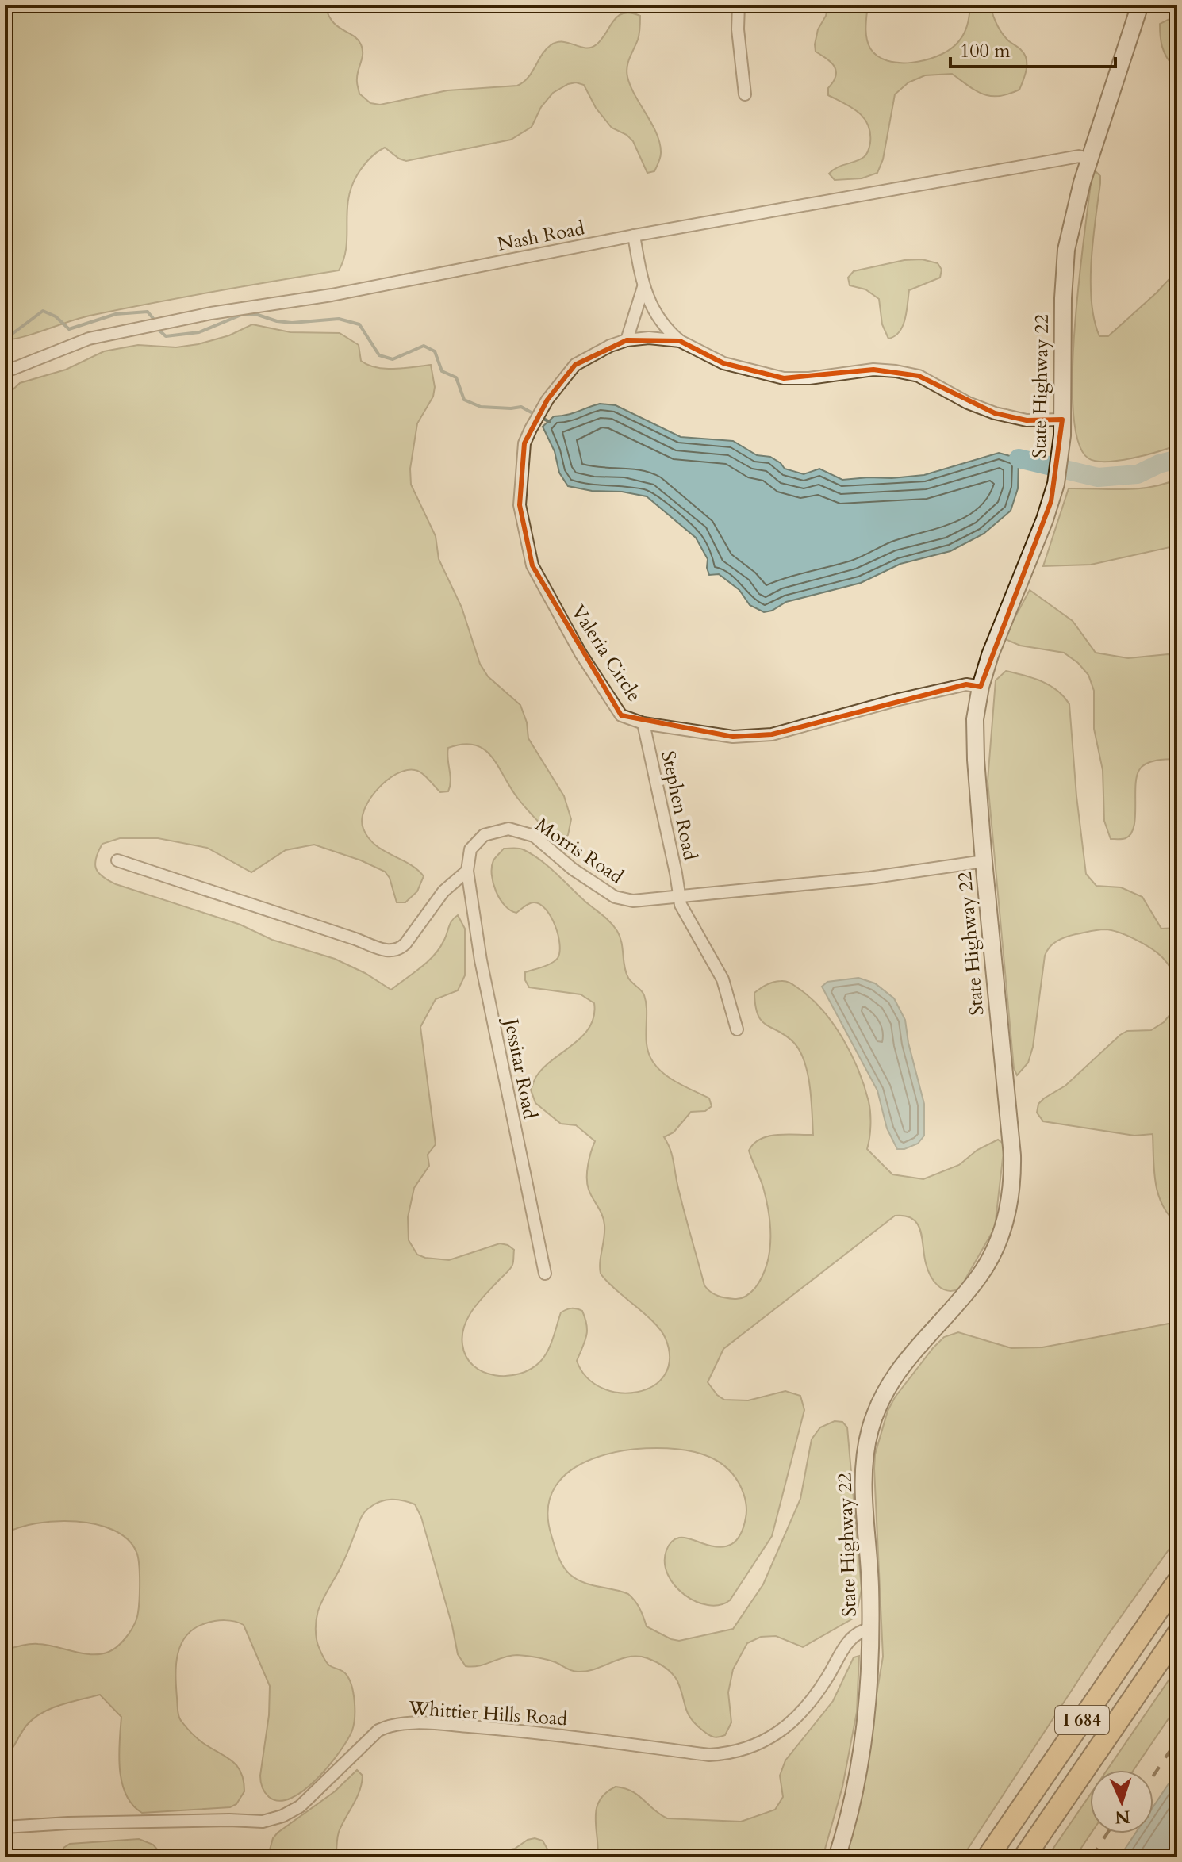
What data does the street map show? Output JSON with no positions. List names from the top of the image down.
{
  "streets": {
    "highway": ["I 684"],
    "main road": ["State Highway 22"],
    "street": [
      "Nash Road",
      "Valeria Circle",
      "Stephen Road",
      "Morris Road",
      "Jessitar Road",
      "Whittier Hills Road"
    ]
  },
  "crossings": [
    ["Nash Road", "State Highway 22"],
    ["Nash Road", "Valeria Circle"],
    ["State Highway 22", "Valeria Circle"],
    ["State Highway 22", "Morris Road"],
    ["State Highway 22", "Whittier Hills Road"],
    ["Valeria Circle", "Stephen Road"],
    ["Stephen Road", "Morris Road"],
    ["Morris Road", "Jessitar Road"]
  ],
  "scale_bar": "100 m",
  "north": "bottom"
}
